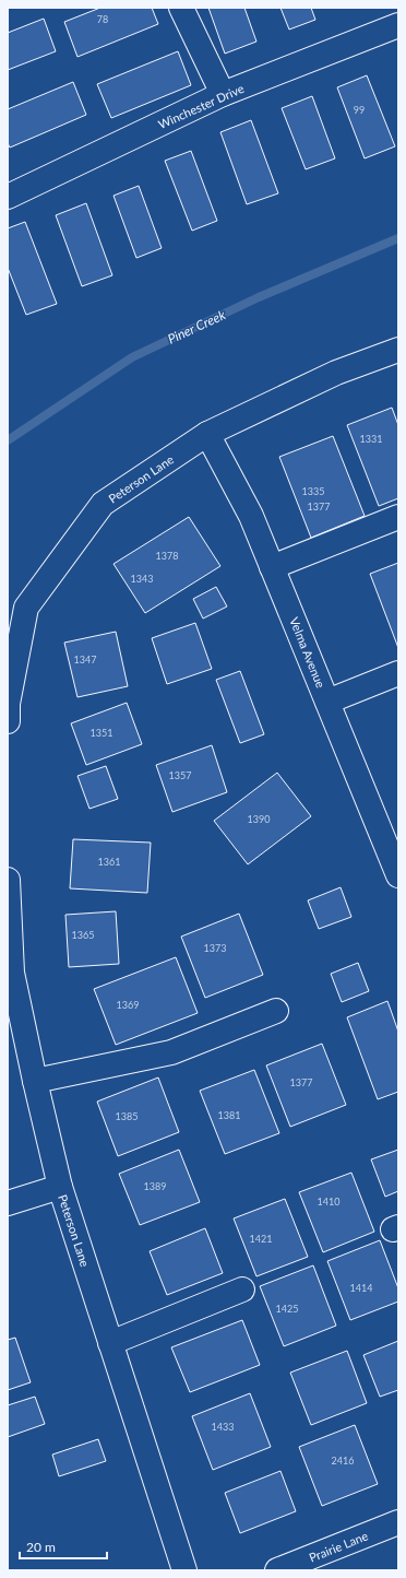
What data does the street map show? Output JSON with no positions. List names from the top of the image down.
{
  "streets": {
    "street": [
      "Winchester Drive",
      "Peterson Lane",
      "Velma Avenue",
      "Prairie Lane"
    ]
  },
  "crossings": [
    ["Peterson Lane", "Velma Avenue"]
  ],
  "water": ["Piner Creek"],
  "house_numbers": [
    "78",
    "99",
    "1331",
    "1335",
    "1377",
    "1378",
    "1343",
    "1347",
    "1351",
    "1357",
    "1390",
    "1361",
    "1365",
    "1373",
    "1369",
    "1377",
    "1381",
    "1385",
    "1389",
    "1410",
    "1421",
    "1414",
    "1425",
    "1433",
    "2416"
  ],
  "scale_bar": "20 m"
}
